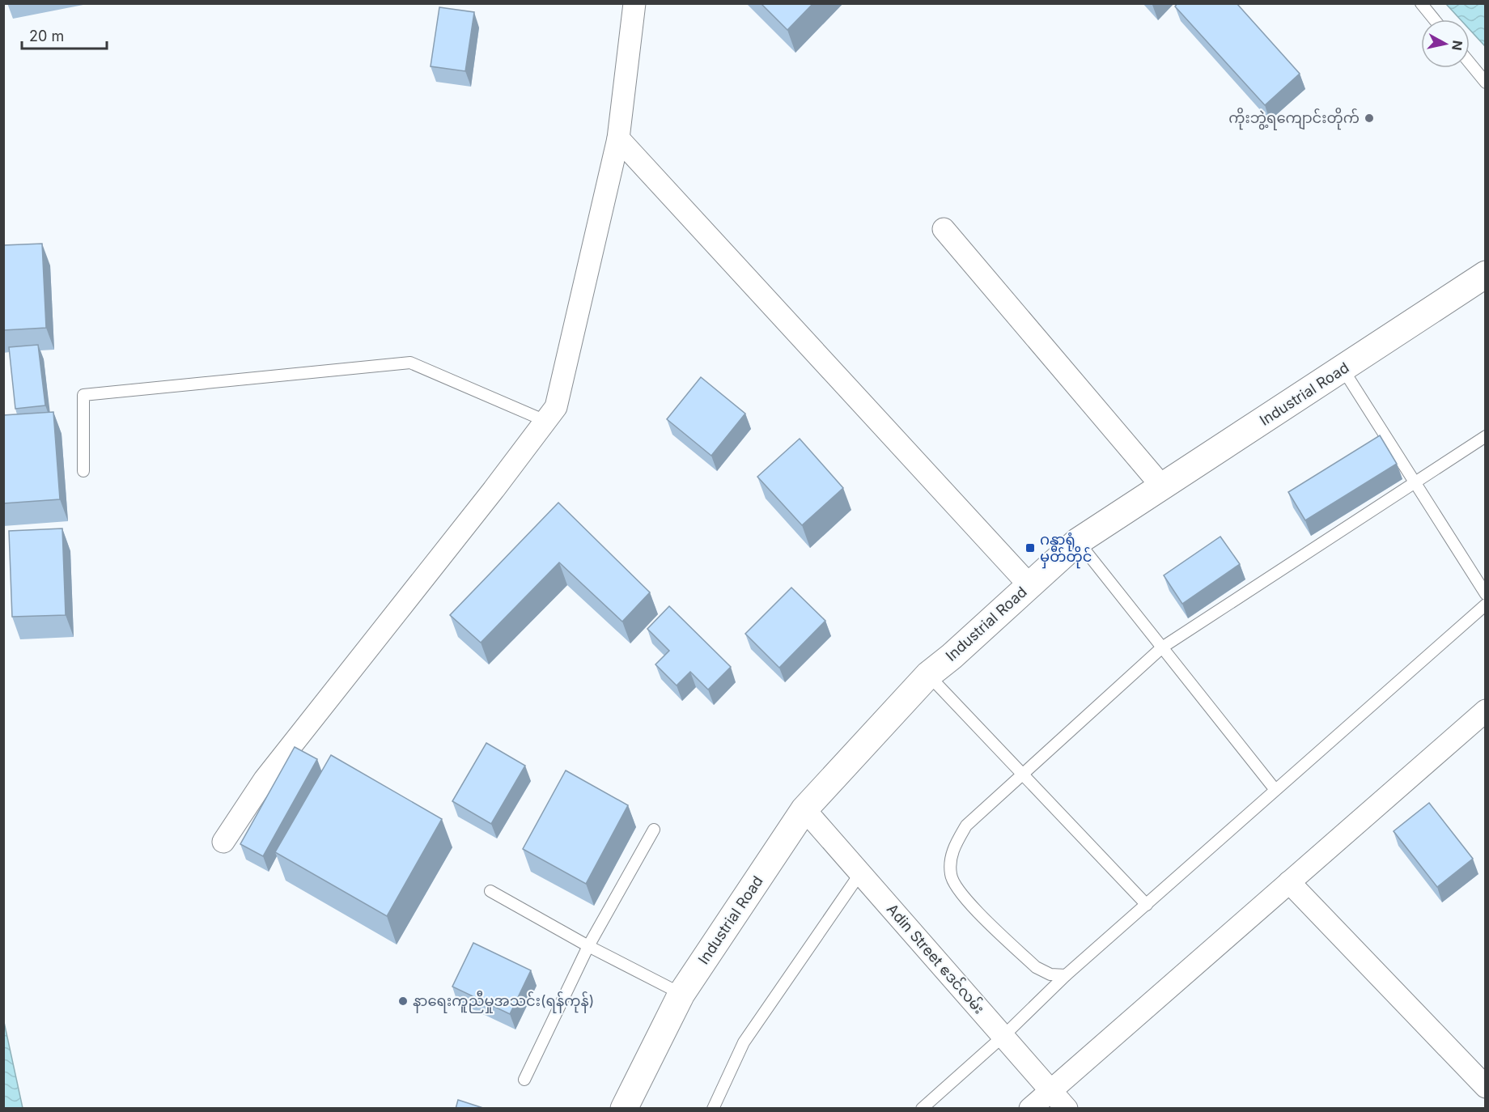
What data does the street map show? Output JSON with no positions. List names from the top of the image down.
{
  "streets": {
    "main road": ["Industrial Road"],
    "street": ["Adin Street ဧဒင်လမ်း"]
  },
  "crossings": [
    ["Industrial Road", "Adin Street ဧဒင်လမ်း"]
  ],
  "places": {
    "other": ["ကိုးဘွဲ့ရကျောင်းတိုက်", "နာရေးကူညီမှုအသင်း(ရန်ကုန်)"],
    "transit": ["ဂန္ဓာရုံ မှတ်တိုင်"]
  },
  "scale_bar": "20 m",
  "north": "right"
}
